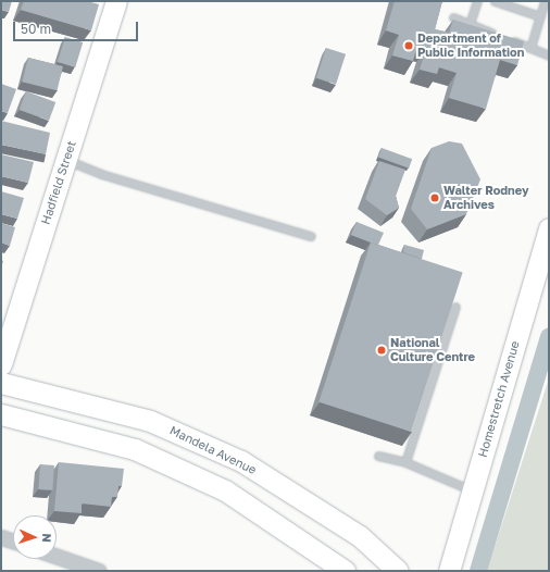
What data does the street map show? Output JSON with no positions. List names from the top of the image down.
{
  "streets": {
    "main road": ["Hadfield Street", "Homestretch Avenue", "Mandela Avenue"]
  },
  "places": ["Department of Public Information", "Walter Rodney Archives", "National Culture Centre"],
  "scale_bar": "50 m",
  "north": "right"
}
